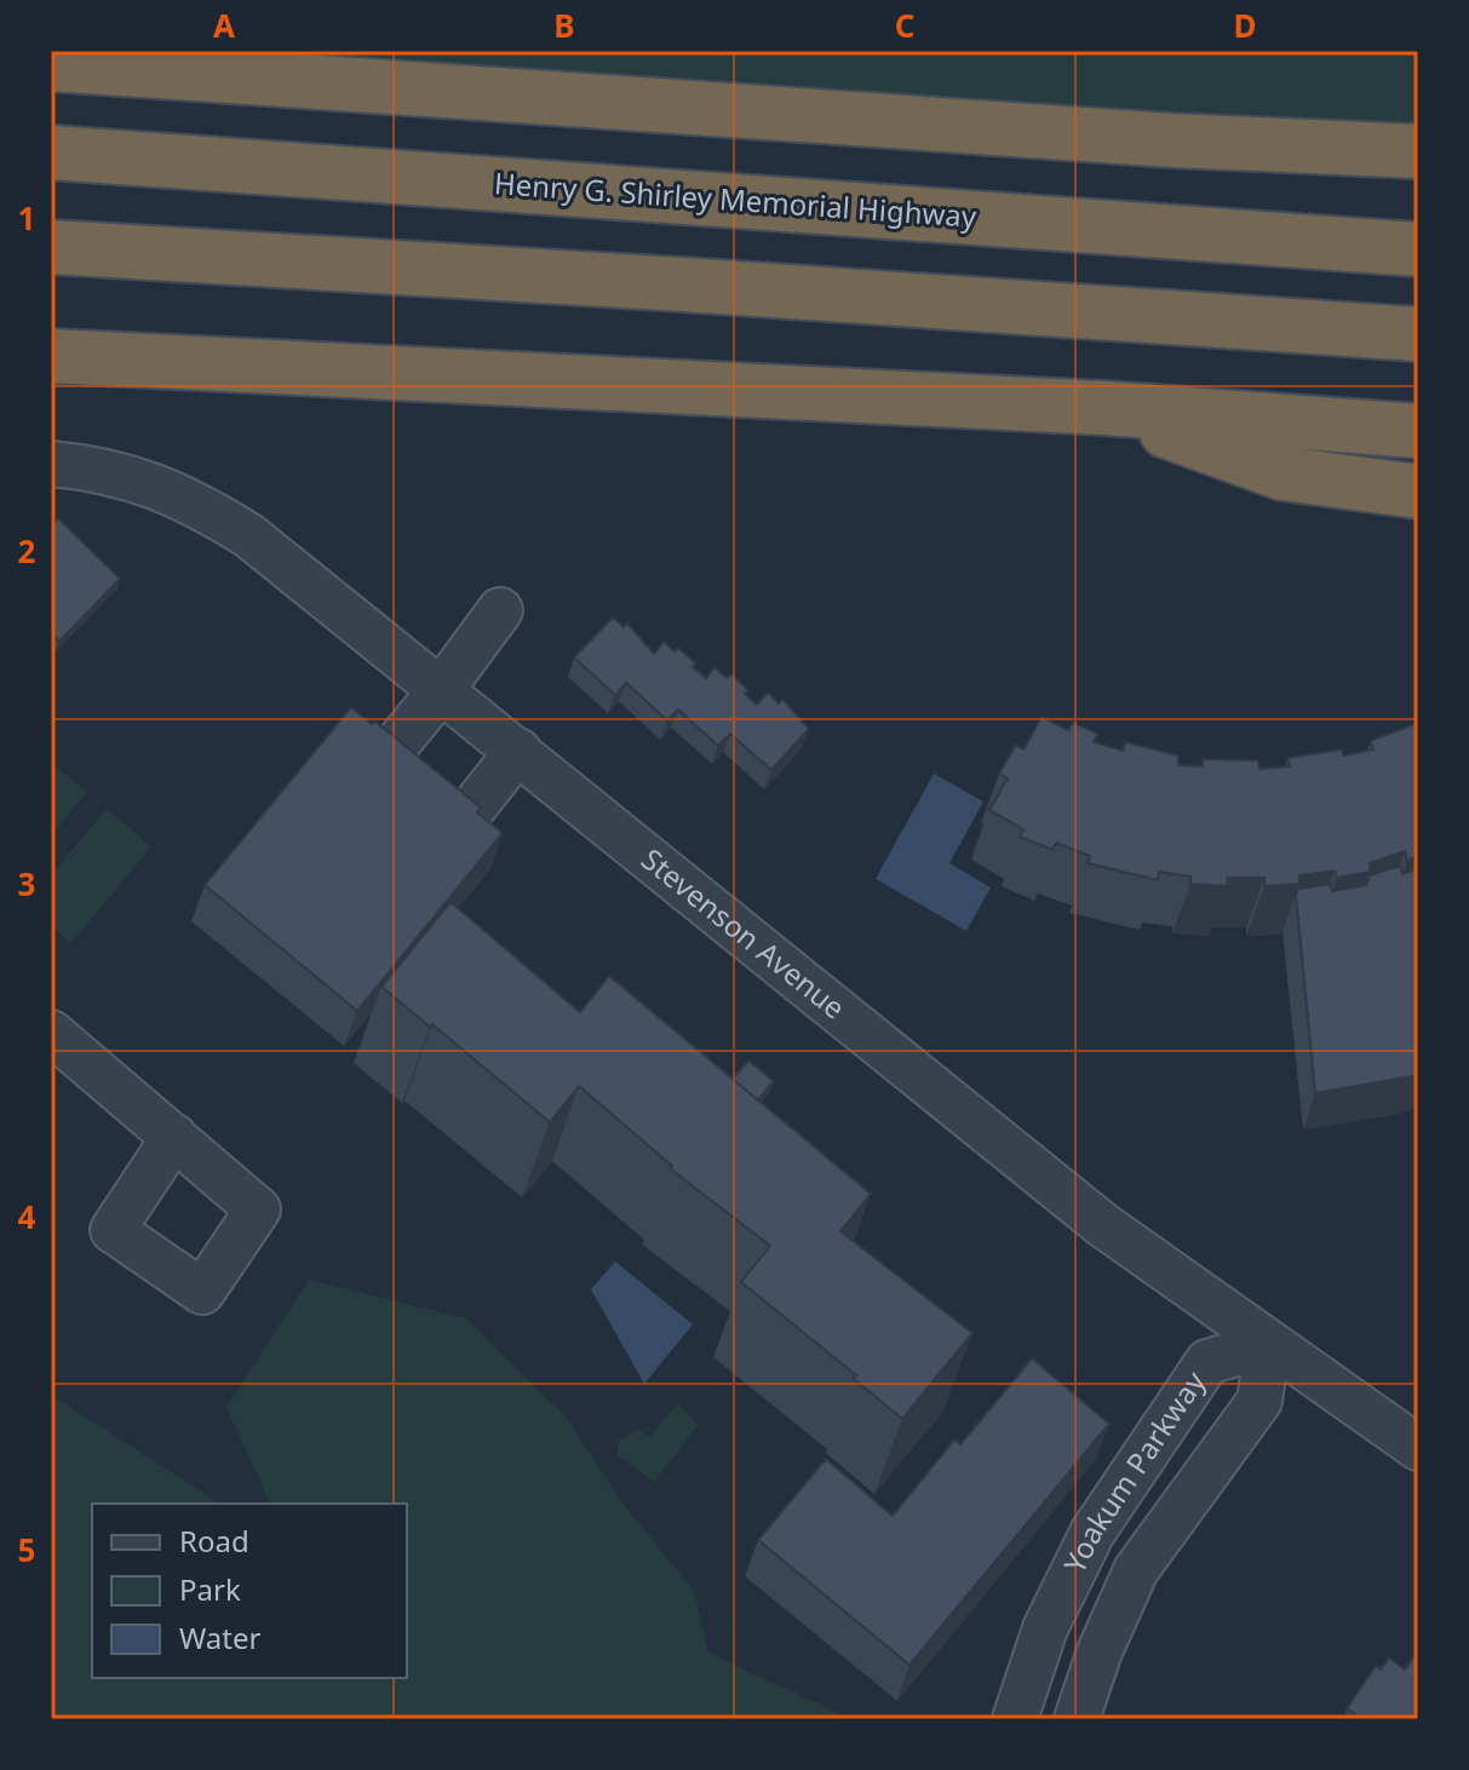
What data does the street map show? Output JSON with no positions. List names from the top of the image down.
{
  "streets": {
    "highway": ["Henry G. Shirley Memorial Highway"],
    "street": ["Stevenson Avenue", "Yoakum Parkway"]
  },
  "crossings": [
    ["Stevenson Avenue", "Yoakum Parkway"]
  ],
  "legend": ["Road", "Park", "Water"],
  "grid": {
    "columns": [
      "A",
      "B",
      "C",
      "D"
    ],
    "rows": [
      "1",
      "2",
      "3",
      "4",
      "5"
    ]
  }
}
